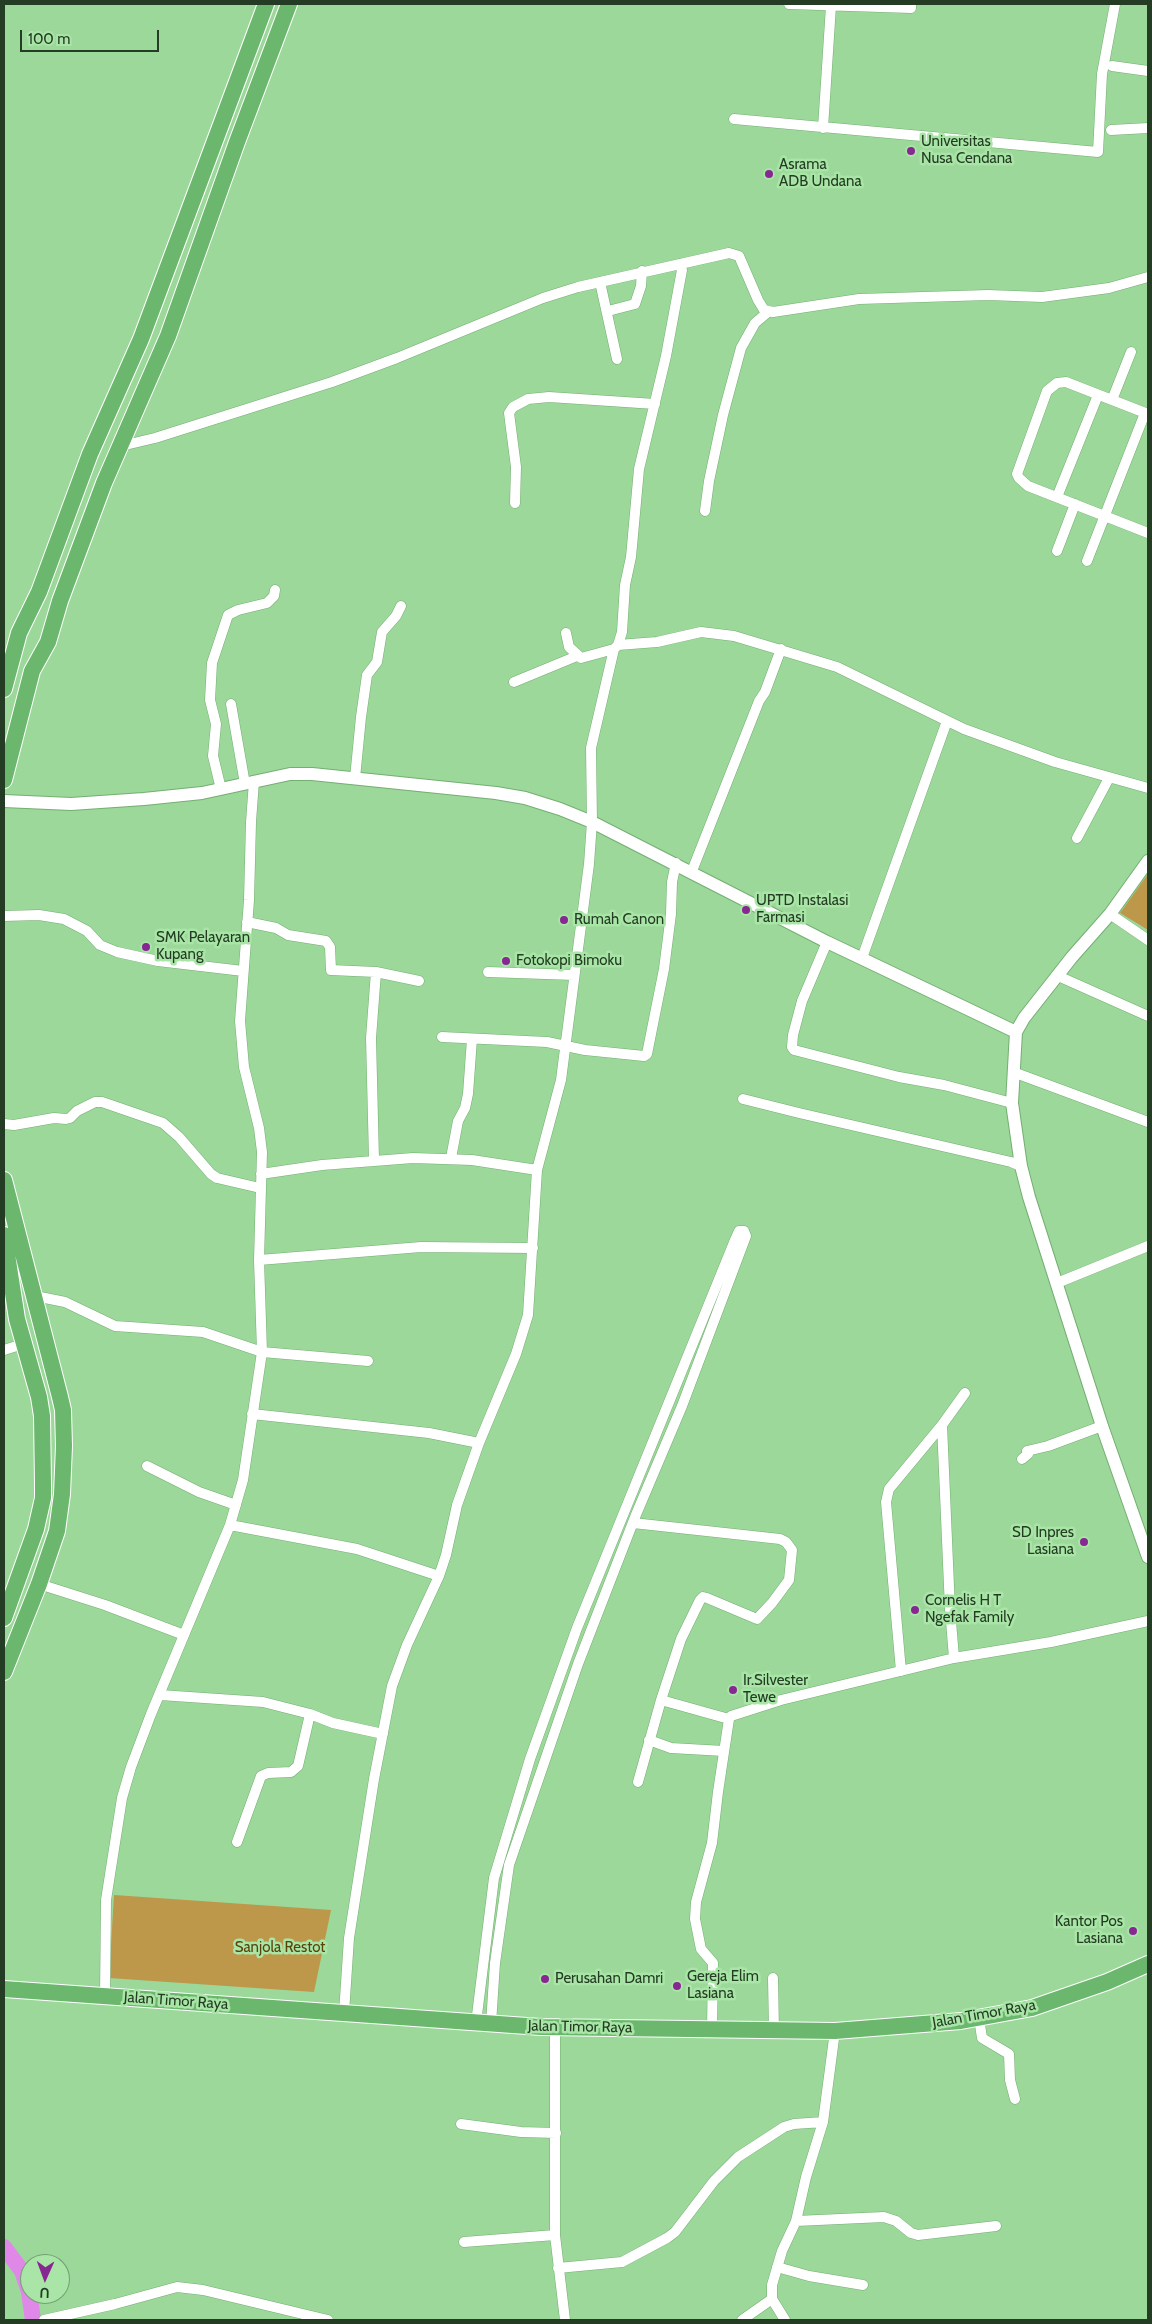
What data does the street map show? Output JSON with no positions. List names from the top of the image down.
{
  "streets": {
    "highway": ["Jalan Timor Raya"]
  },
  "parks": ["Sanjola Restot"],
  "places": [
    "Universitas Nusa Cendana",
    "Asrama ADB Undana",
    "UPTD Instalasi Farmasi",
    "Rumah Canon",
    "SMK Pelayaran Kupang",
    "Fotokopi Bimoku",
    "SD Inpres Lasiana",
    "Cornelis H T Ngefak Family",
    "Ir.Silvester Tewe",
    "Kantor Pos Lasiana",
    "Perusahan Damri",
    "Gereja Elim Lasiana"
  ],
  "scale_bar": "100 m",
  "north": "bottom"
}
